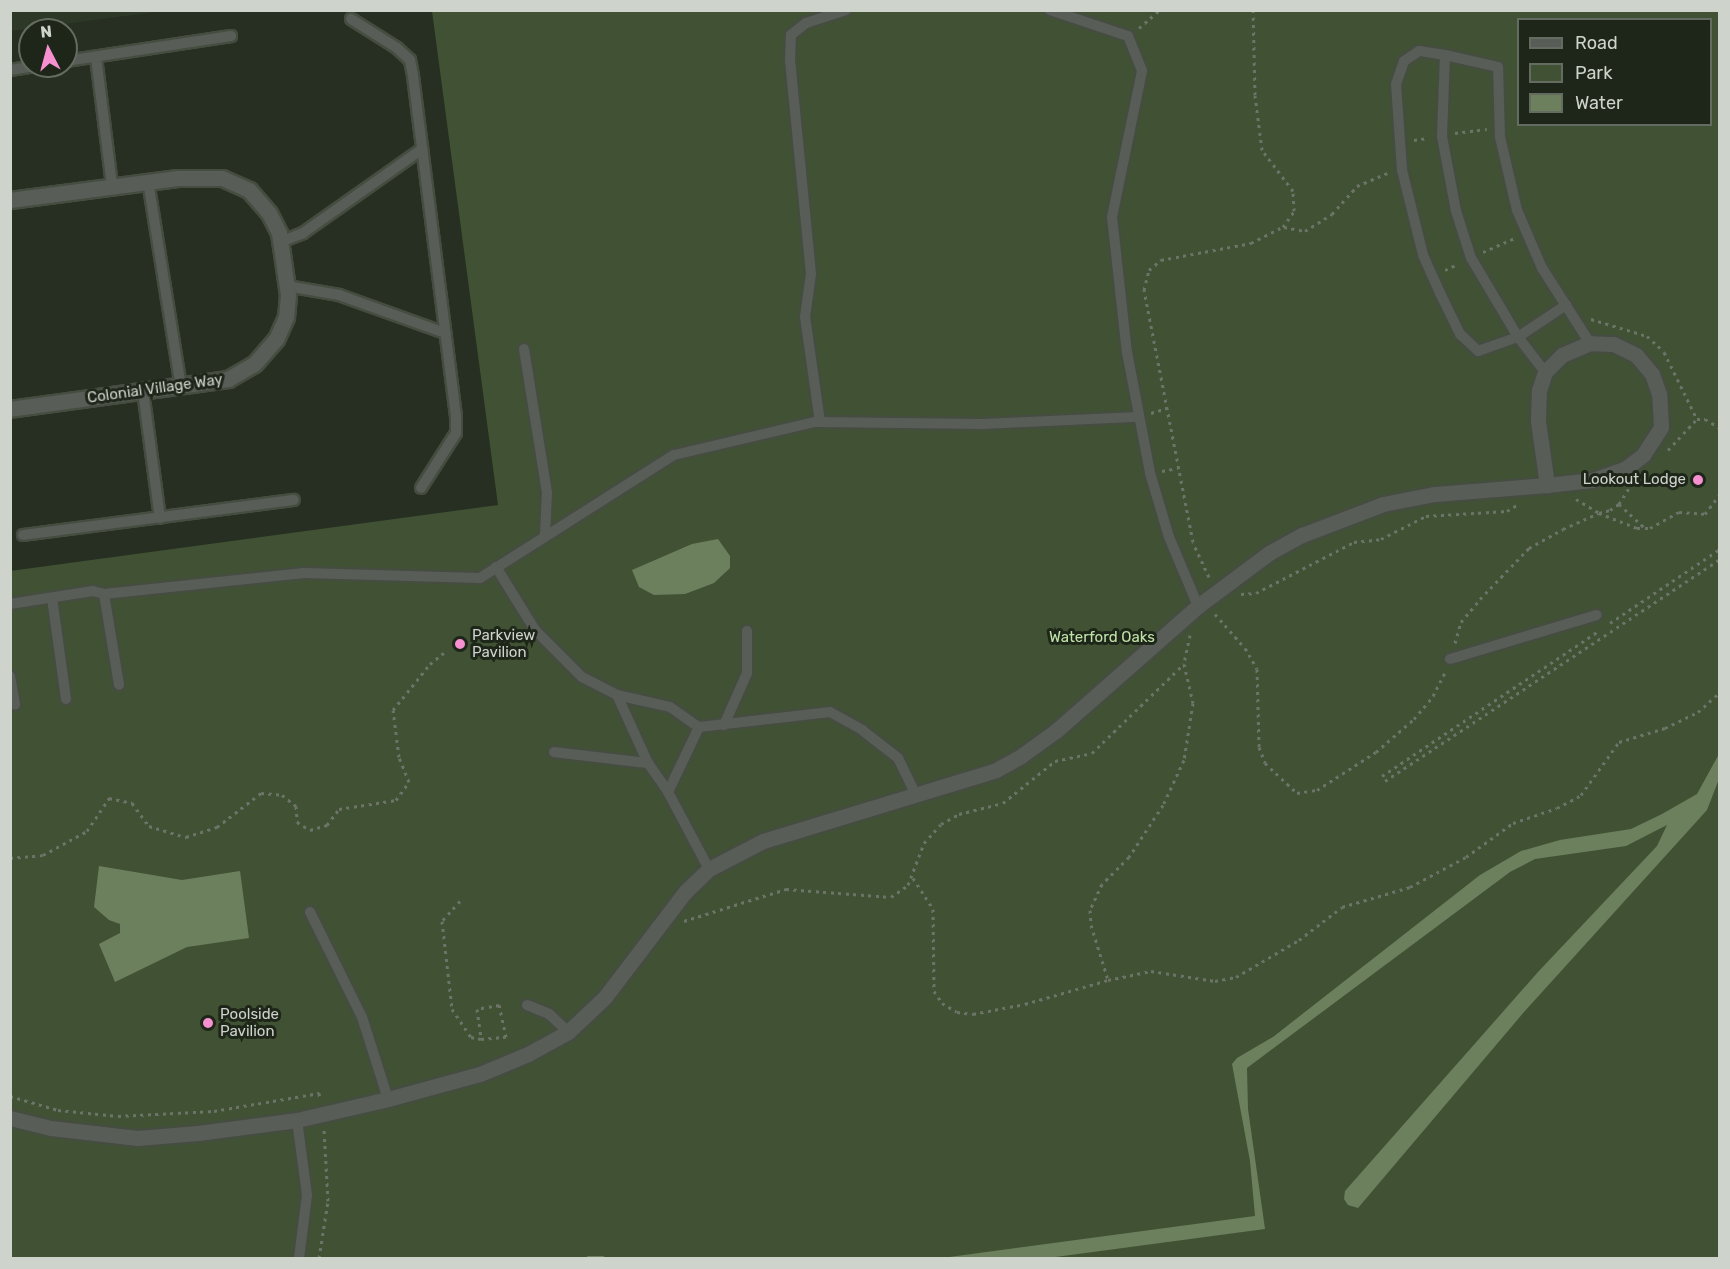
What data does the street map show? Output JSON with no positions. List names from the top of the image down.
{
  "streets": {
    "street": ["Colonial Village Way"]
  },
  "parks": ["Waterford Oaks"],
  "places": ["Lookout Lodge", "Parkview Pavilion", "Poolside Pavilion"],
  "legend": ["Road", "Park", "Water"],
  "north": "top"
}
